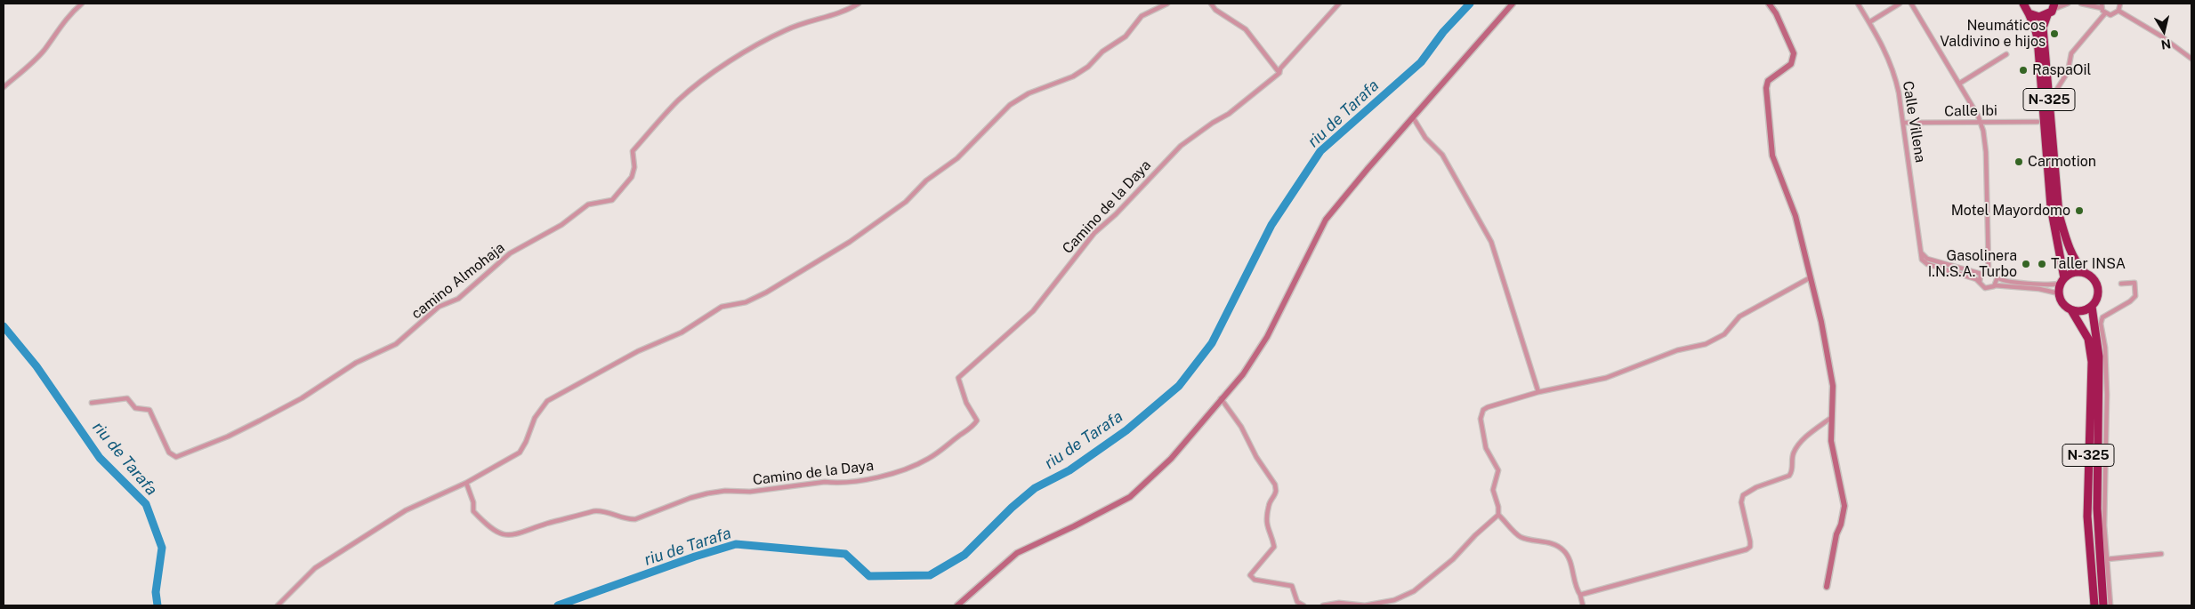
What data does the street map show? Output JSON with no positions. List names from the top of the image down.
{
  "streets": {
    "highway": ["N-325"],
    "street": [
      "Calle Ibi",
      "Calle Villena",
      "Camino de la Daya",
      "camino Almohaja"
    ]
  },
  "crossings": [
    ["Calle Ibi", "Calle Villena"]
  ],
  "water": ["riu de Tarafa"],
  "places": [
    "Neumáticos Valdivino e hijos",
    "RaspaOil",
    "Carmotion",
    "Motel Mayordomo",
    "Gasolinera I.N.S.A. Turbo",
    "Taller INSA"
  ],
  "north": "bottom"
}
